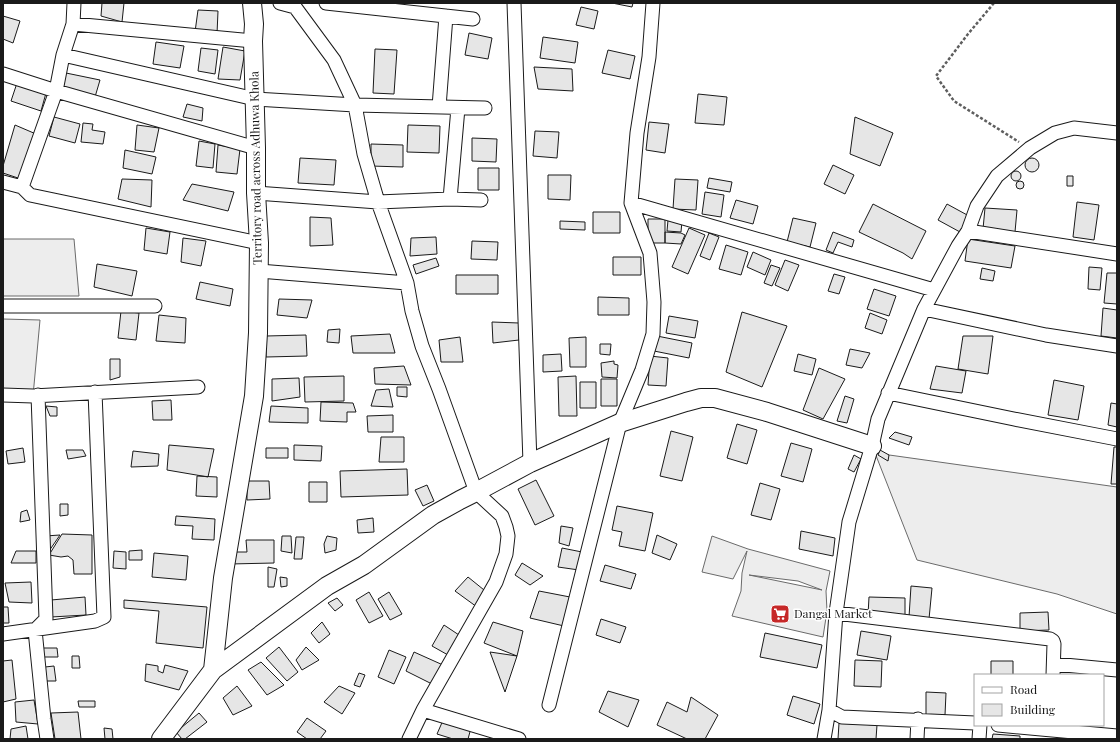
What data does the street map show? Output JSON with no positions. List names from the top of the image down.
{
  "streets": {
    "street": ["Territory road across Adhuwa Khola"]
  },
  "places": {
    "supermarket": ["Dangal Market"]
  },
  "legend": ["Road", "Building"]
}
